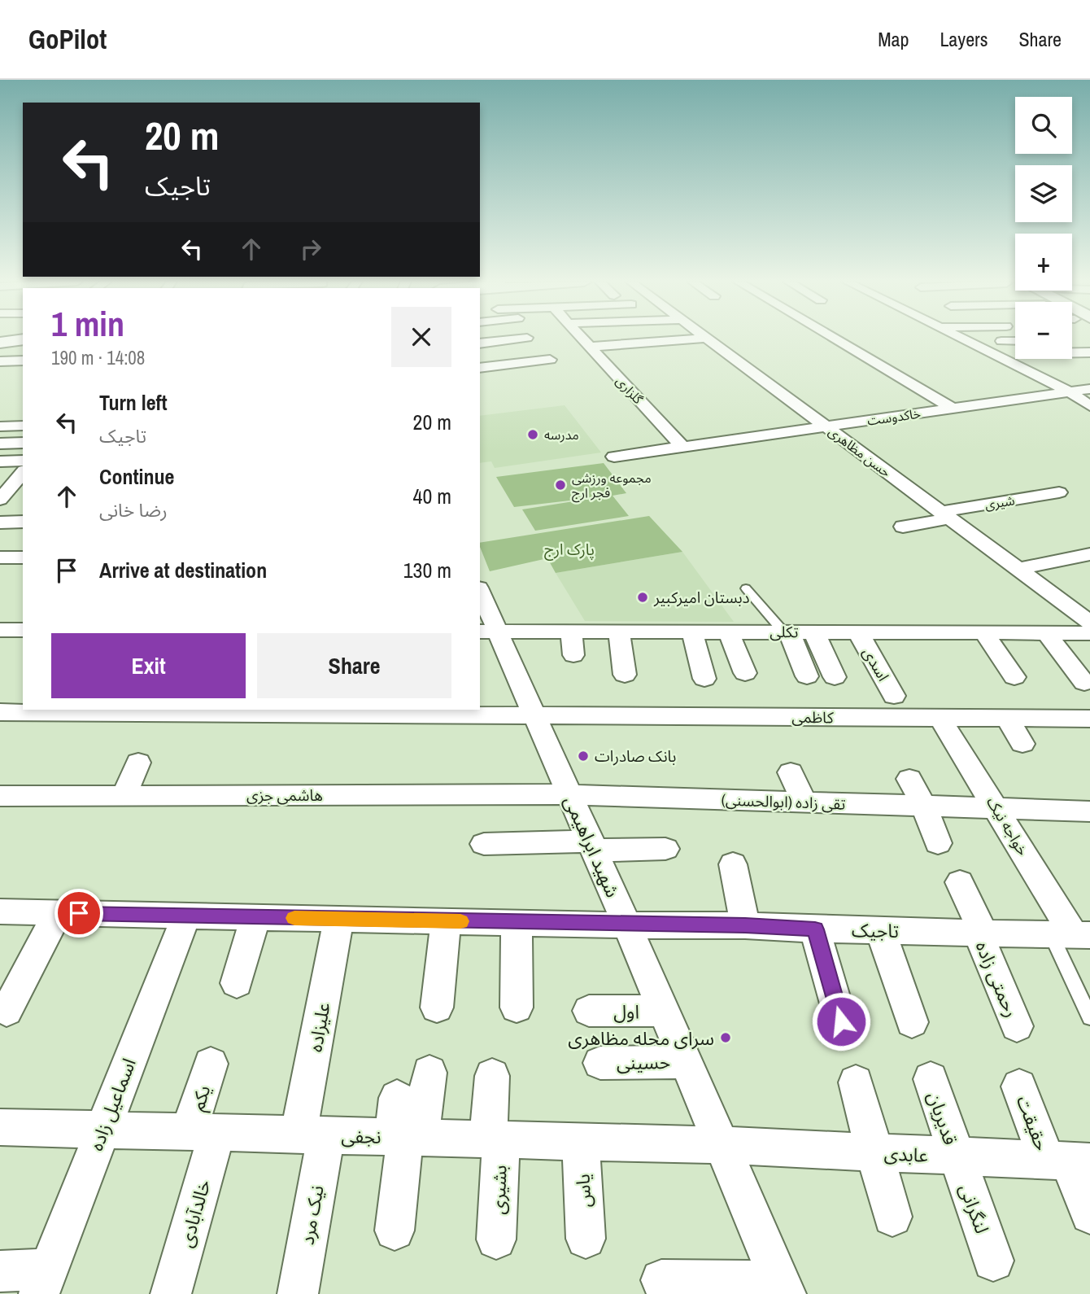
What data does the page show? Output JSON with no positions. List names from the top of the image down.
{
  "streets": {
    "street": [
      "گلزاری",
      "خاکدوست",
      "حسن مظاهری",
      "شیری",
      "تکلی",
      "اسدی",
      "کاظمی",
      "هاشمی جزی",
      "تقی زاده (ابوالحسنی)",
      "خواجه نیک",
      "شهید ابراهیمی",
      "تاجیک",
      "رحمتی زاده",
      "اول",
      "علیزاده",
      "حسینی",
      "یکم",
      "اسماعیل زاده",
      "قدیریان",
      "حقیقت",
      "نجفی",
      "عابدی",
      "بشیری",
      "یاس",
      "لنگرانی",
      "خالدآبادی",
      "نیک مرد"
    ]
  },
  "crossings": [
    ["گلزاری", "خاکدوست"],
    ["خاکدوست", "حسن مظاهری"],
    ["حسن مظاهری", "شیری"],
    ["تکلی", "اسدی"],
    ["تکلی", "شهید ابراهیمی"],
    ["کاظمی", "خواجه نیک"],
    ["کاظمی", "شهید ابراهیمی"],
    ["هاشمی جزی", "تقی زاده (ابوالحسنی)"],
    ["هاشمی جزی", "شهید ابراهیمی"],
    ["تقی زاده (ابوالحسنی)", "خواجه نیک"],
    ["تقی زاده (ابوالحسنی)", "شهید ابراهیمی"],
    ["خواجه نیک", "تاجیک"],
    ["شهید ابراهیمی", "تاجیک"],
    ["شهید ابراهیمی", "اول"],
    ["شهید ابراهیمی", "حسینی"],
    ["شهید ابراهیمی", "نجفی"],
    ["شهید ابراهیمی", "عابدی"],
    ["تاجیک", "رحمتی زاده"],
    ["تاجیک", "علیزاده"],
    ["تاجیک", "اسماعیل زاده"],
    ["علیزاده", "نجفی"],
    ["علیزاده", "نیک مرد"],
    ["یکم", "نجفی"],
    ["یکم", "خالدآبادی"],
    ["اسماعیل زاده", "نجفی"],
    ["قدیریان", "عابدی"],
    ["قدیریان", "لنگرانی"],
    ["حقیقت", "عابدی"],
    ["نجفی", "عابدی"],
    ["نجفی", "بشیری"],
    ["نجفی", "یاس"],
    ["نجفی", "خالدآبادی"],
    ["نجفی", "نیک مرد"],
    ["عابدی", "لنگرانی"]
  ],
  "parks": ["پارک ارج"],
  "places": [
    "مدرسه",
    "مجموعه ورزشی فجر ارج",
    "دبستان امیرکبیر",
    "بانک صادرات",
    "سرای محله مظاهری"
  ],
  "page": {
    "header": "GoPilot",
    "nav": ["Map", "Layers", "Share"],
    "map_buttons": ["+", "−"],
    "turn": ["20 m", "تاجیک"],
    "heading": ["1 min", "190 m · 14:08"],
    "list": [
      {
        "name": "Turn left",
        "note": "تاجیک",
        "value": "20 m"
      },
      {
        "name": "Continue",
        "note": "رضا خانی",
        "value": "40 m"
      },
      {
        "name": "Arrive at destination",
        "value": "130 m"
      }
    ],
    "buttons": ["Exit", "Share"]
  }
}
